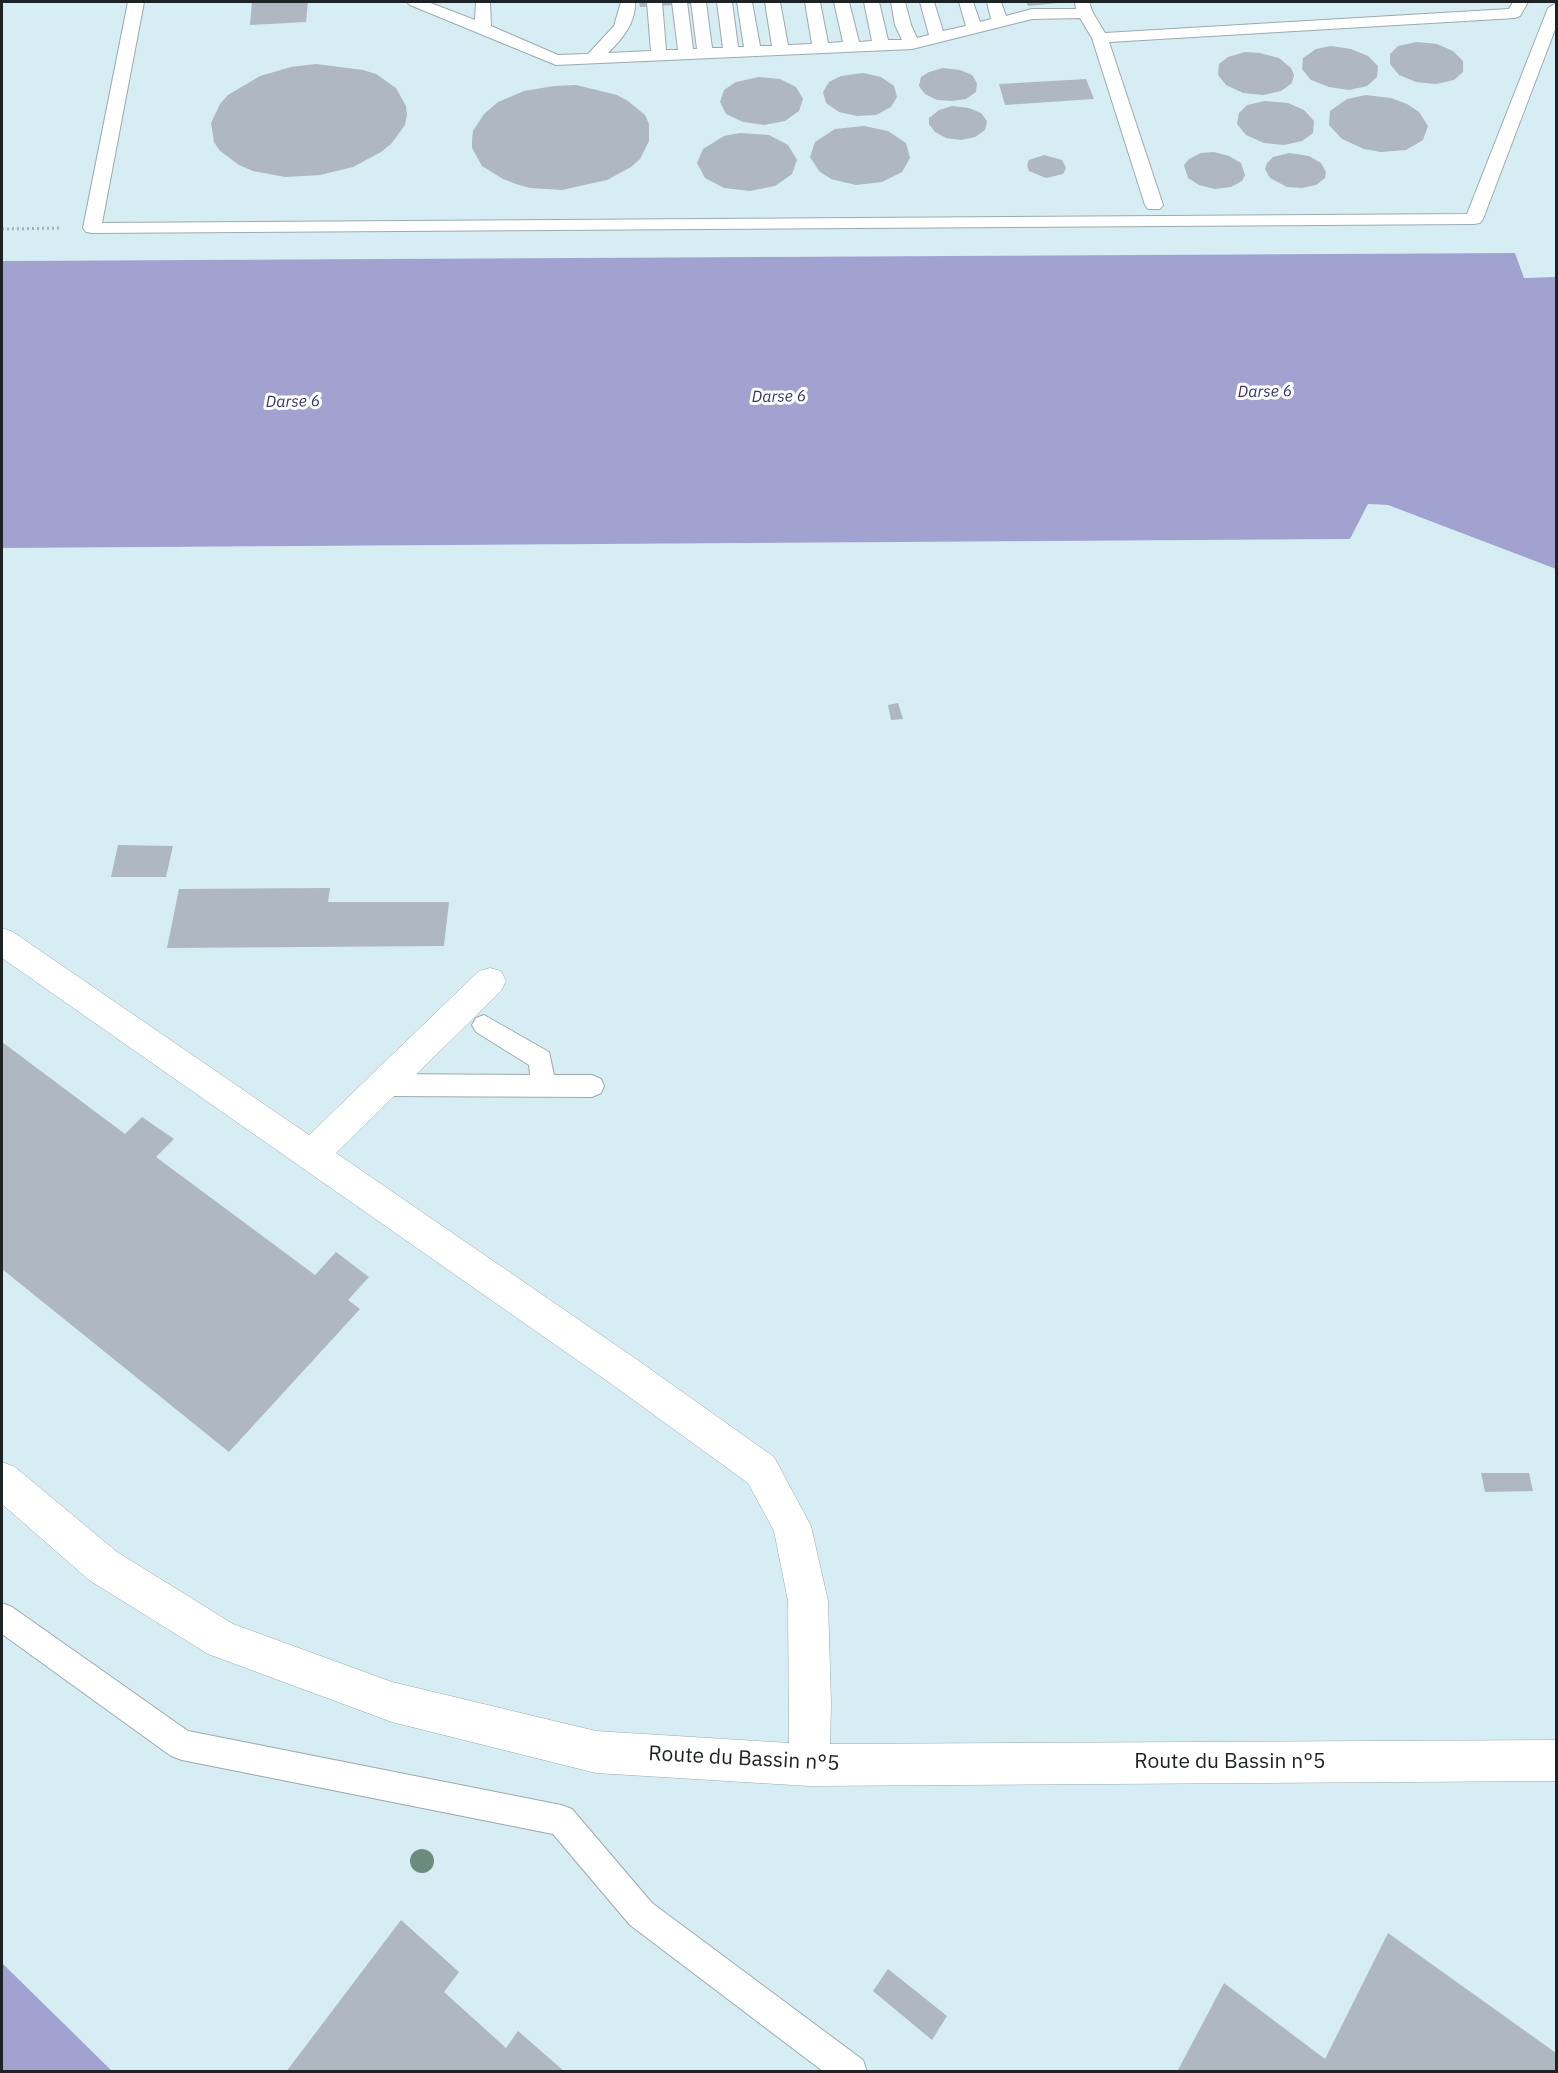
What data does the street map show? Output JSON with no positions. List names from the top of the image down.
{
  "streets": {
    "street": ["Route du Bassin n°5"]
  },
  "water": ["Darse 6"]
}
